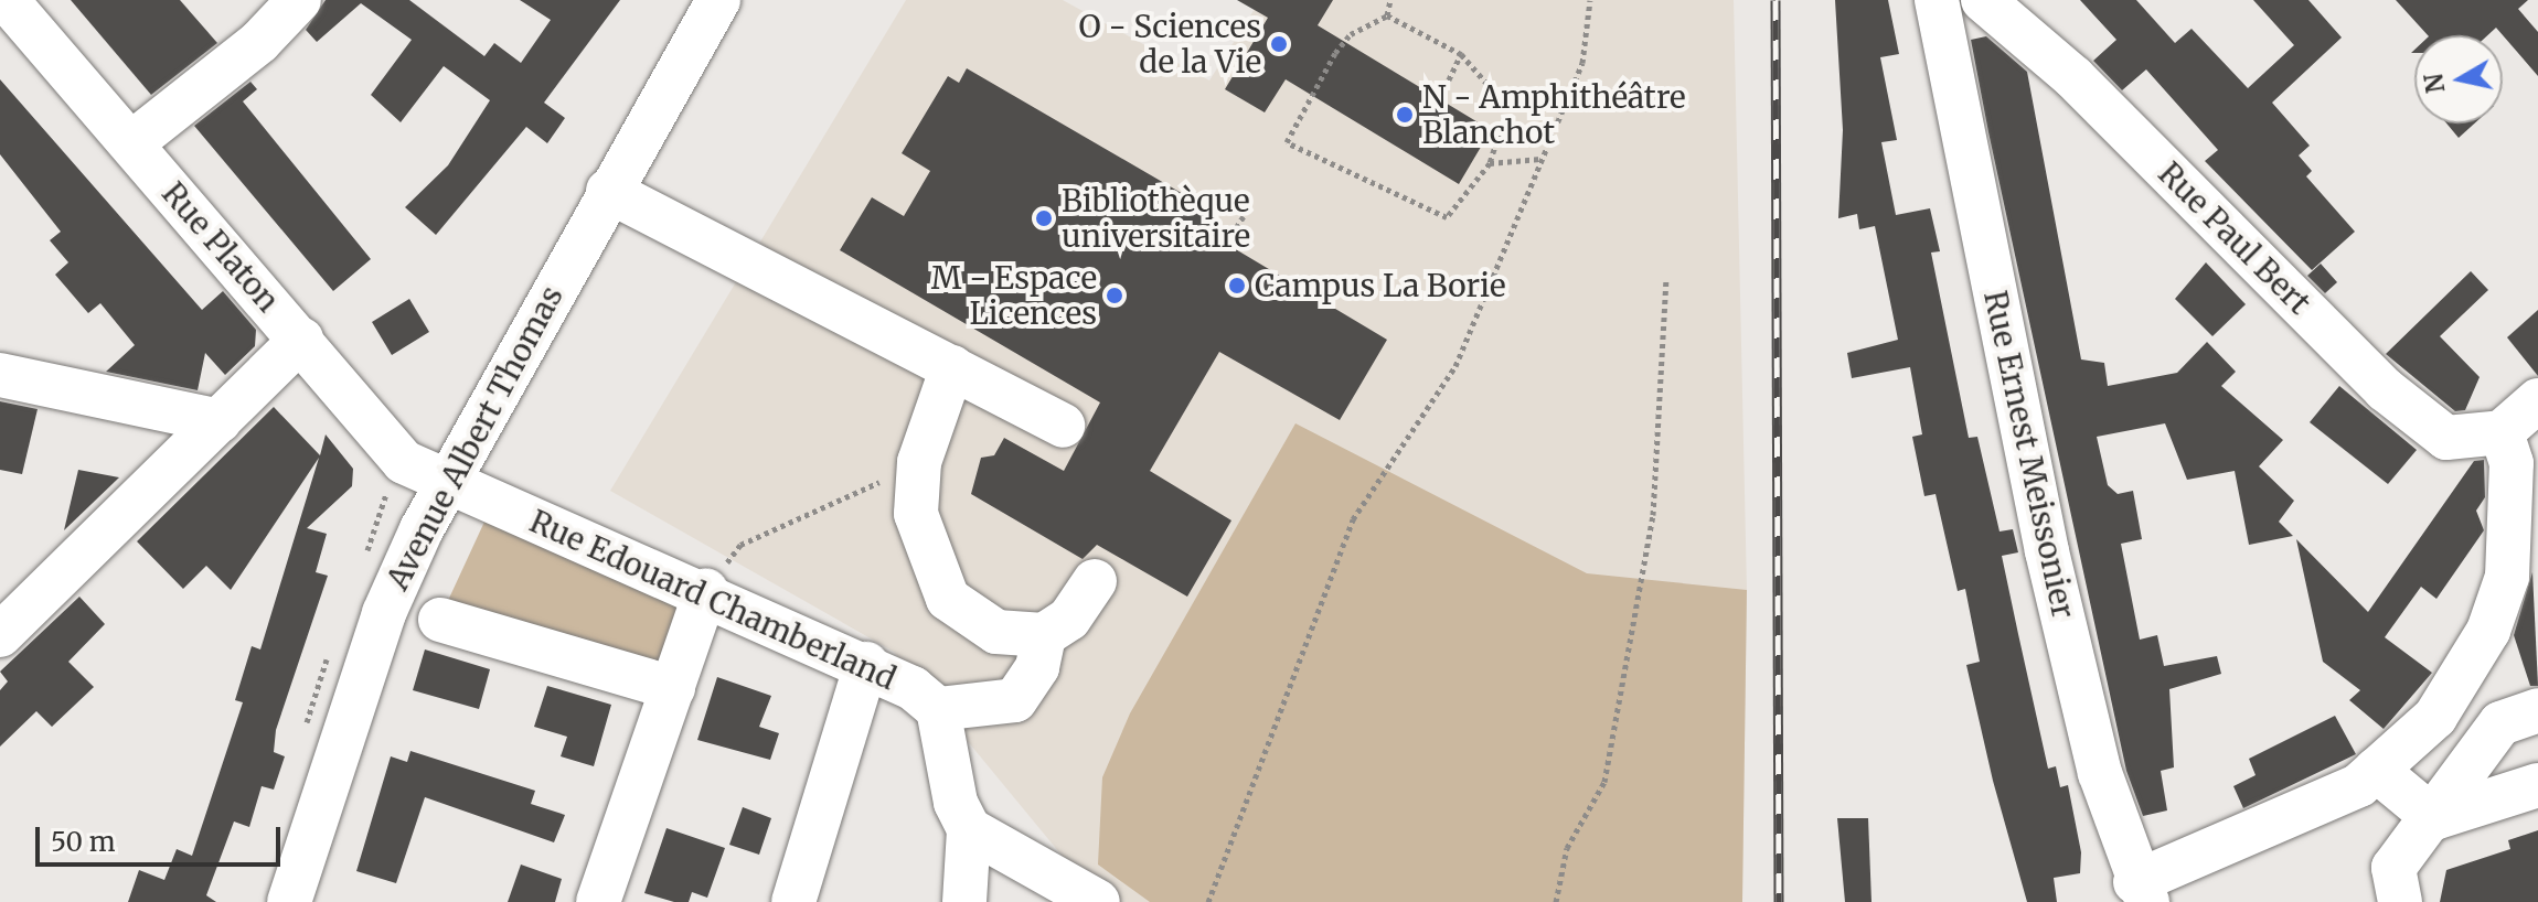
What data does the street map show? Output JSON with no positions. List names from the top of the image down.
{
  "streets": {
    "street": [
      "Rue Paul Bert",
      "Rue Platon",
      "Avenue Albert Thomas",
      "Rue Ernest Meissonier",
      "Rue Edouard Chamberland"
    ]
  },
  "crossings": [
    ["Rue Platon", "Avenue Albert Thomas"],
    ["Rue Platon", "Rue Edouard Chamberland"],
    ["Avenue Albert Thomas", "Rue Edouard Chamberland"]
  ],
  "places": [
    "O - Sciences de la Vie",
    "N - Amphithéâtre Blanchot",
    "Bibliothèque universitaire",
    "Campus La Borie",
    "M - Espace Licences"
  ],
  "scale_bar": "50 m",
  "north": "left"
}
